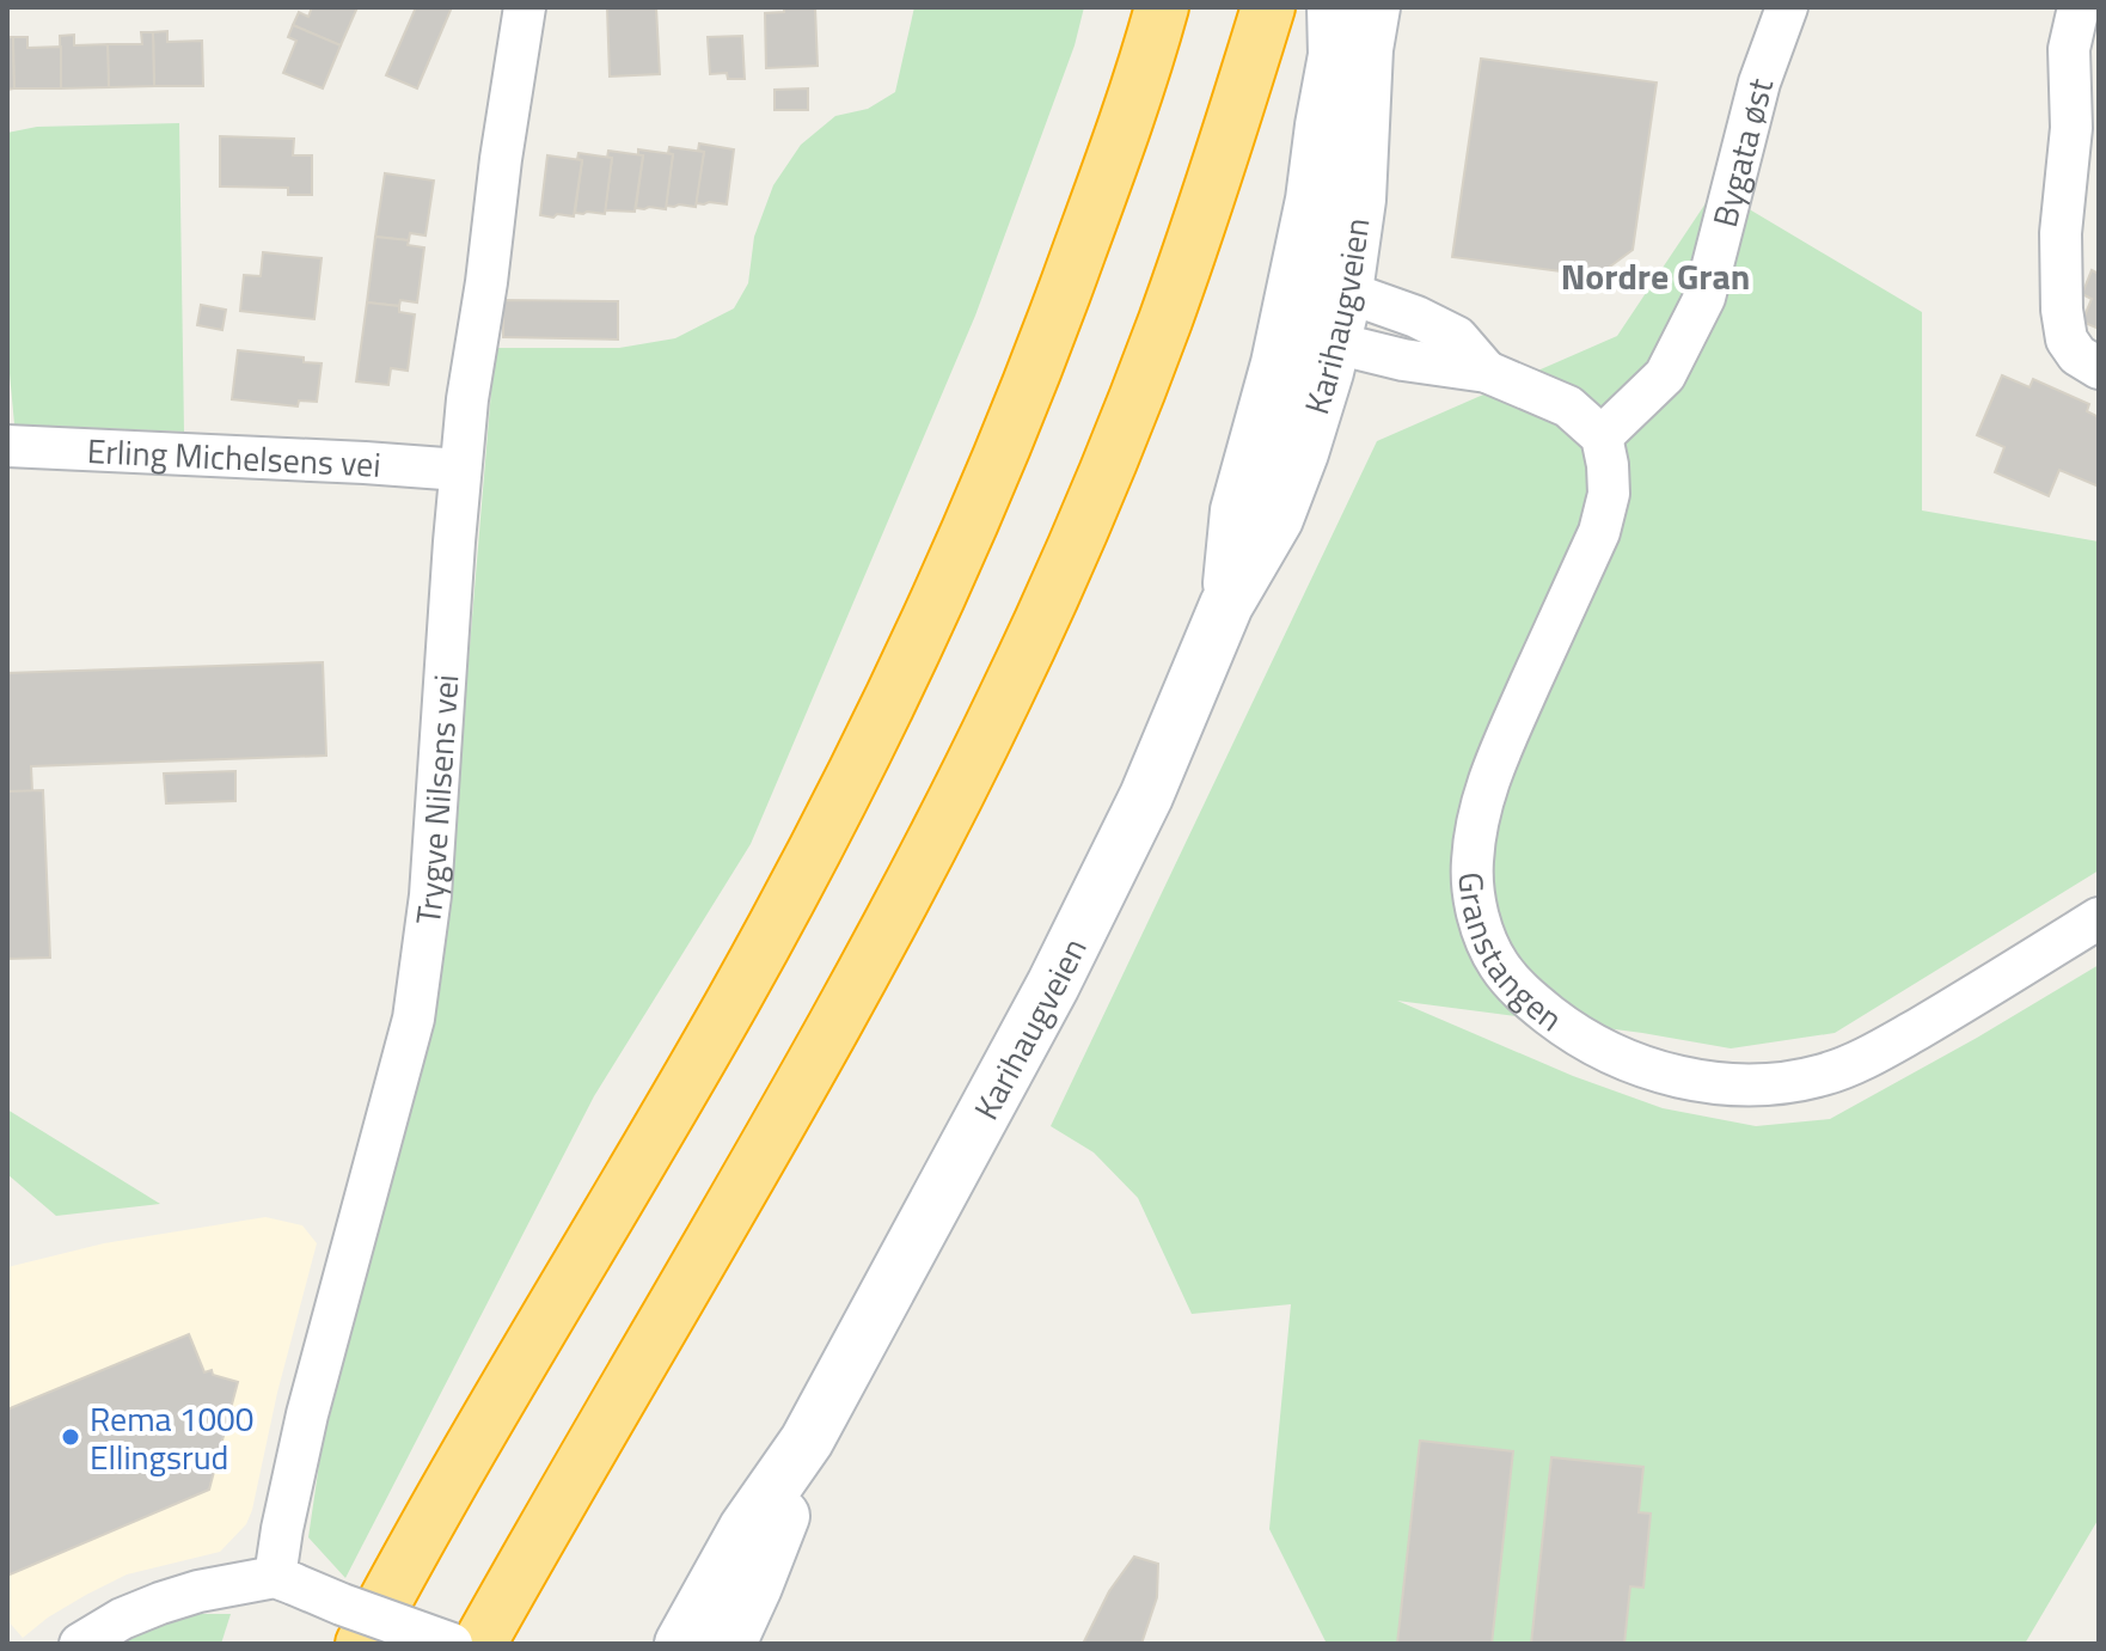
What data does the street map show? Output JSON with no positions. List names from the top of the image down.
{
  "streets": {
    "main road": ["Karihaugveien"],
    "street": [
      "Bygata øst",
      "Erling Michelsens vei",
      "Trygve Nilsens vei",
      "Granstangen"
    ]
  },
  "crossings": [
    ["Bygata øst", "Granstangen"],
    ["Erling Michelsens vei", "Trygve Nilsens vei"]
  ],
  "districts": ["Nordre Gran"],
  "places": ["Rema 1000 Ellingsrud"]
}
